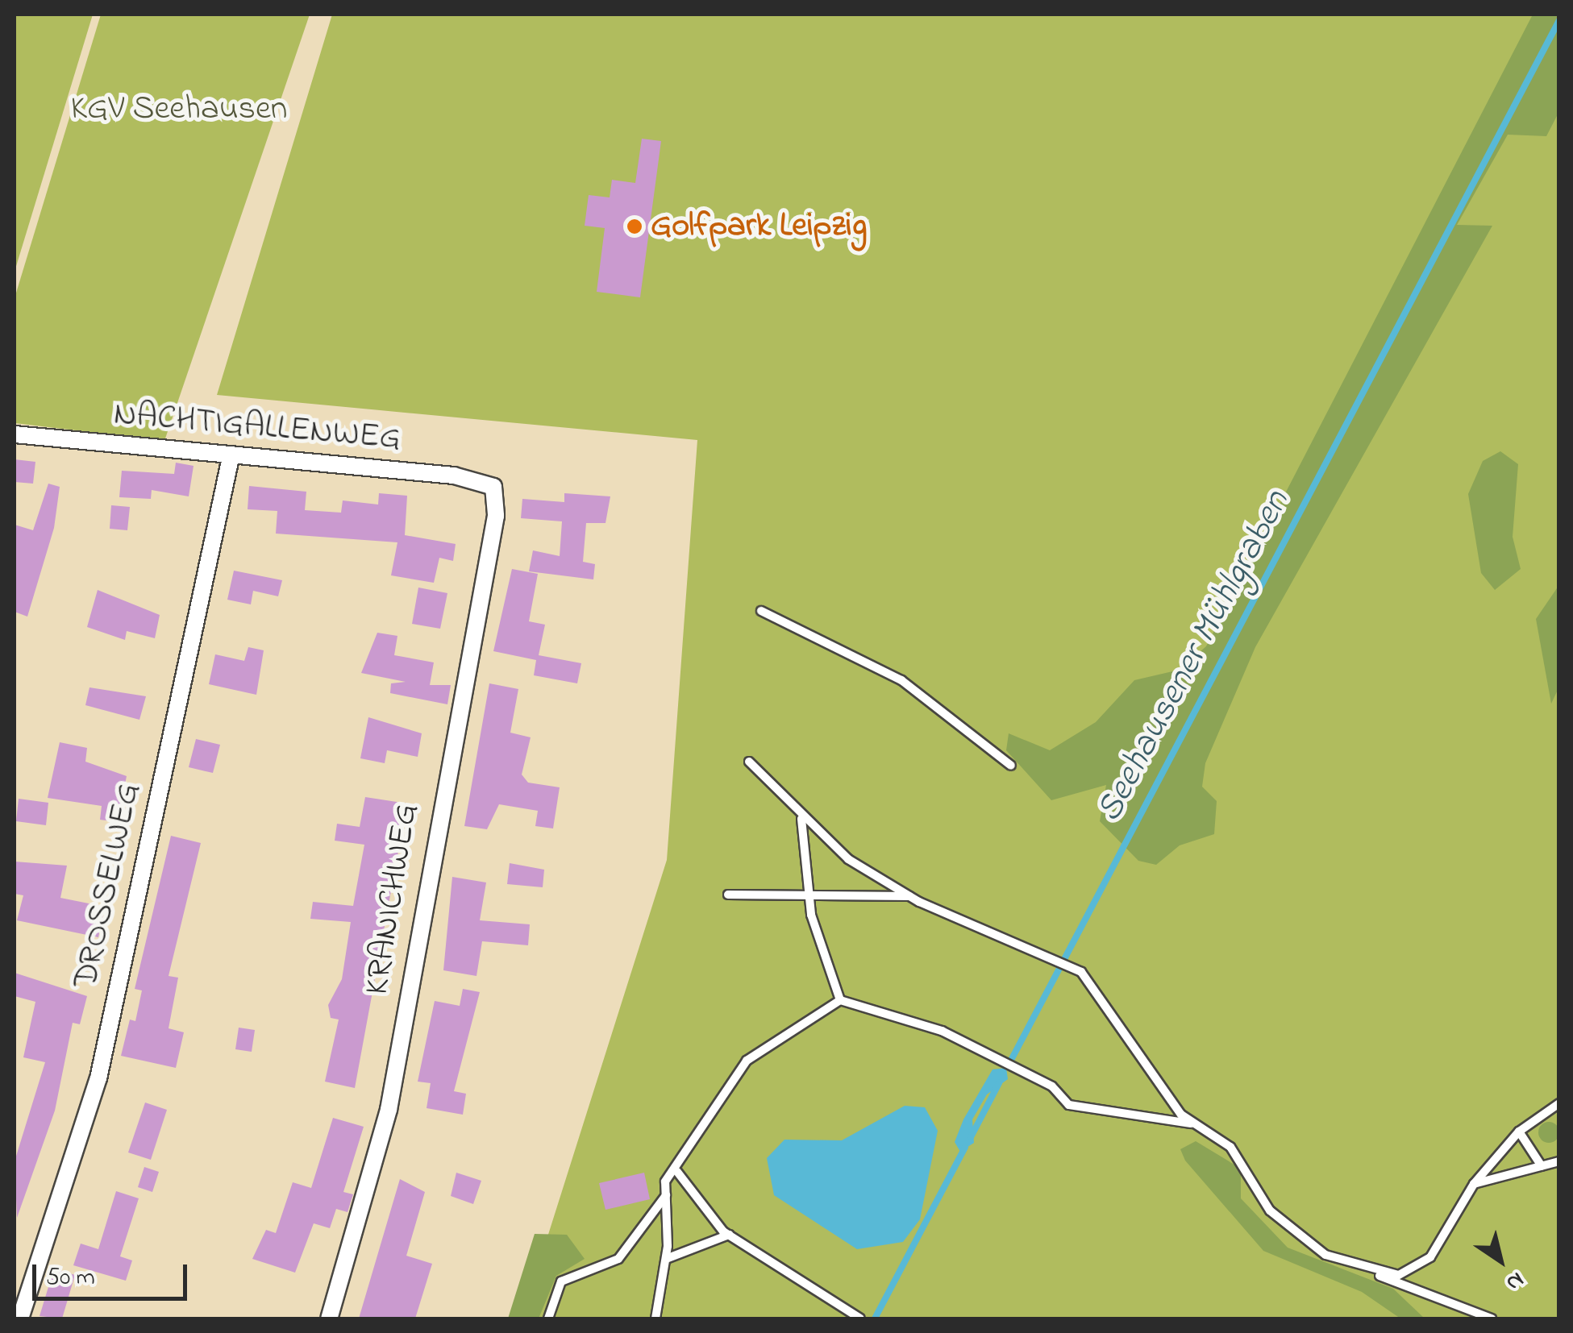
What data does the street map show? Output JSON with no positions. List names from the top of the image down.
{
  "streets": {
    "street": ["NACHTIGALLENWEG", "DROSSELWEG", "KRANICHWEG"]
  },
  "crossings": [
    ["NACHTIGALLENWEG", "DROSSELWEG"],
    ["NACHTIGALLENWEG", "KRANICHWEG"]
  ],
  "water": ["Seehausener Mühlgraben"],
  "parks": ["KGV Seehausen"],
  "places": ["Golfpark Leipzig"],
  "scale_bar": "50 m",
  "north": "bottom right"
}
